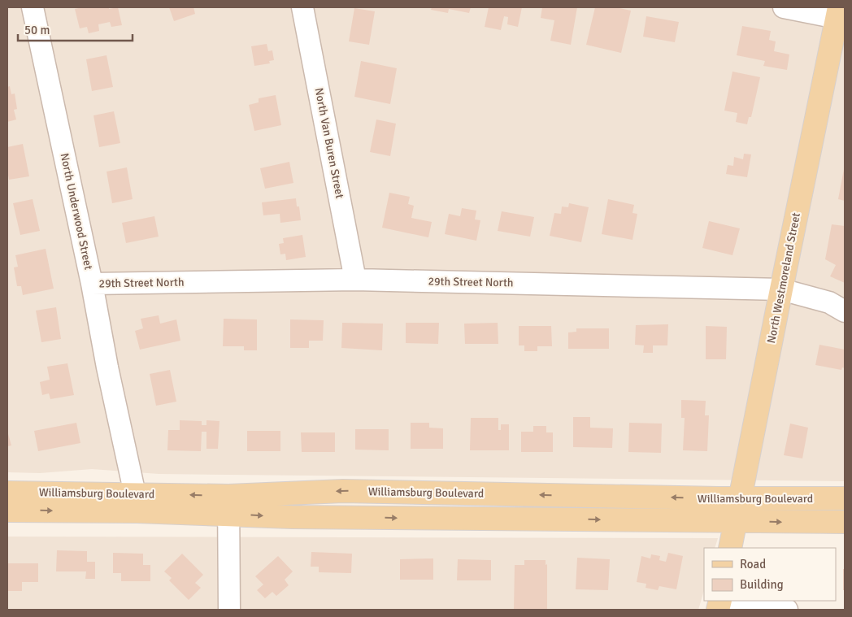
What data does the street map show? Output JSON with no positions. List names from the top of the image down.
{
  "streets": {
    "main road": ["North Westmoreland Street", "Williamsburg Boulevard"],
    "street": ["North Van Buren Street", "North Underwood Street", "29th Street North"]
  },
  "crossings": [
    ["North Van Buren Street", "29th Street North"],
    ["North Underwood Street", "29th Street North"],
    ["North Underwood Street", "Williamsburg Boulevard"],
    ["North Westmoreland Street", "29th Street North"],
    ["North Westmoreland Street", "Williamsburg Boulevard"]
  ],
  "legend": ["Road", "Building"],
  "scale_bar": "50 m"
}
